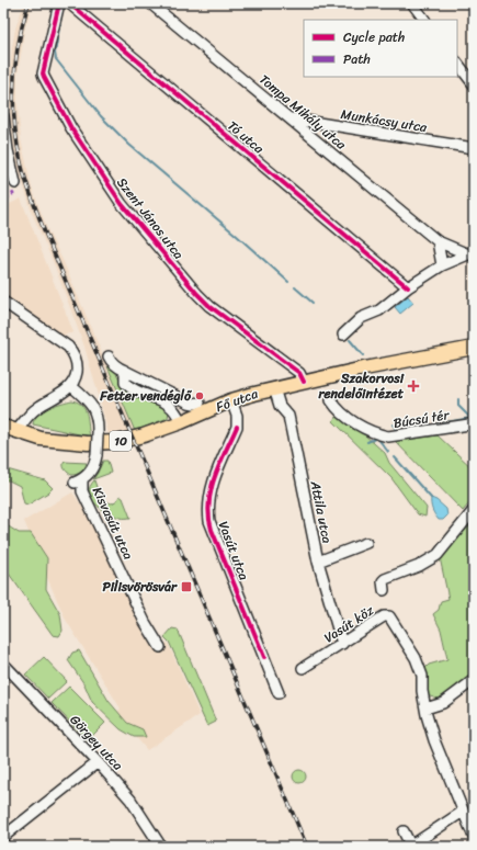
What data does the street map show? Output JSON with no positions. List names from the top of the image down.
{
  "streets": {
    "main road": ["Fő utca", "10"],
    "street": [
      "Tompa Mihály utca",
      "Munkácsy utca",
      "Tó utca",
      "Szent János utca",
      "Búcsú tér",
      "Attila utca",
      "Kisvasút utca",
      "Vasút utca",
      "Vasút köz",
      "Görgey utca"
    ]
  },
  "crossings": [
    ["Tompa Mihály utca", "Munkácsy utca"],
    ["Szent János utca", "Fő utca"],
    ["Fő utca", "Attila utca"],
    ["Fő utca", "Vasút utca"],
    ["Attila utca", "Vasút köz"]
  ],
  "places": {
    "health": ["Szakorvosi rendelőintézet"],
    "other": ["Fetter vendéglő"],
    "transit": ["Pilisvörösvár"]
  },
  "legend": ["Cycle path", "Path"]
}
